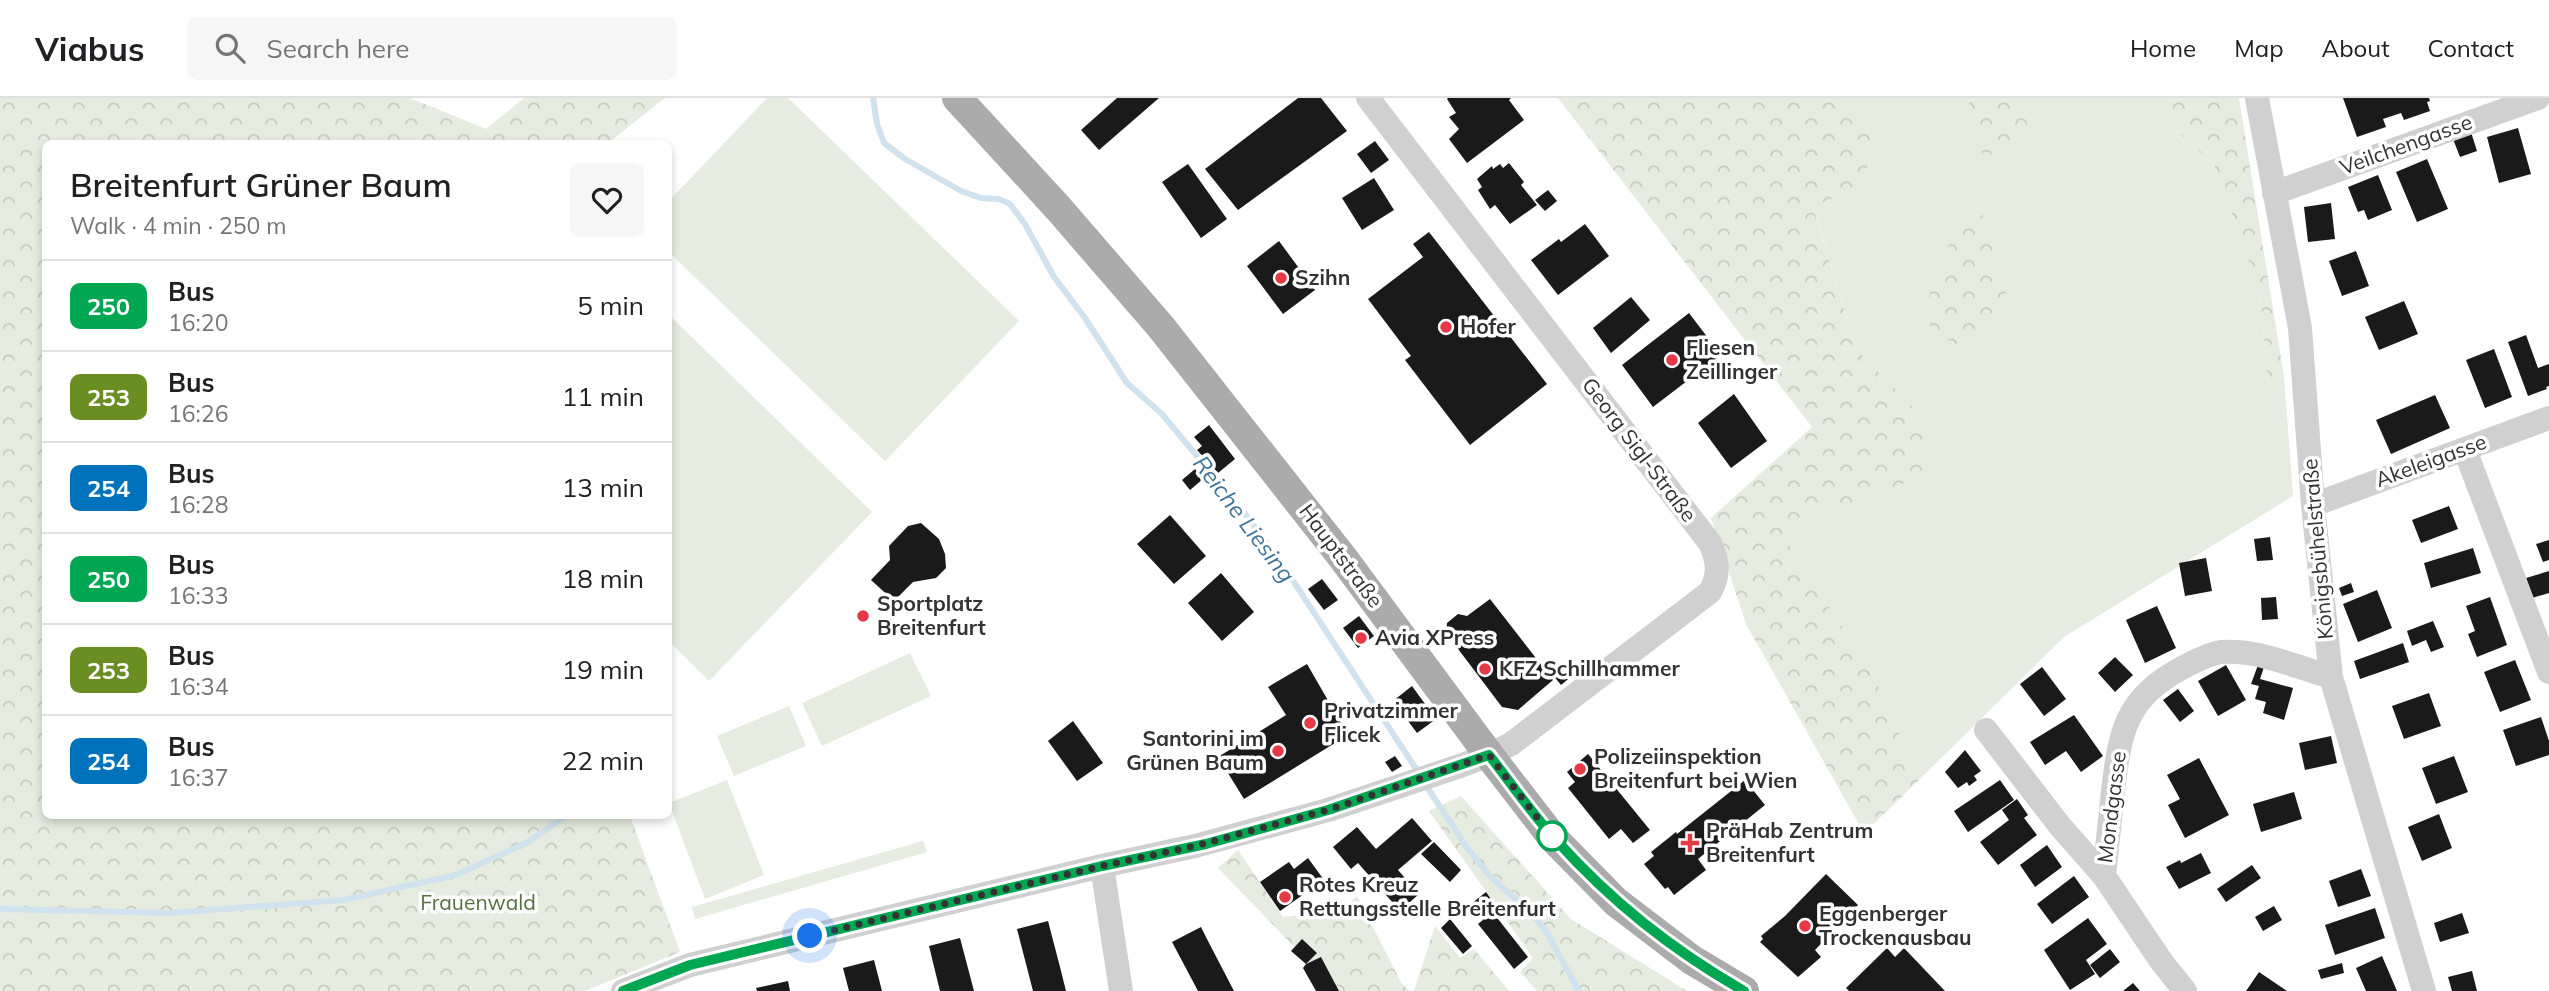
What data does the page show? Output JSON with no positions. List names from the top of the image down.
{
  "streets": {
    "main road": ["Hauptstraße"],
    "street": [
      "Veilchengasse",
      "Georg Sigl-Straße",
      "Akeleigasse",
      "Königsbühelstraße",
      "Mondgasse"
    ]
  },
  "crossings": [
    ["Veilchengasse", "Königsbühelstraße"],
    ["Georg Sigl-Straße", "Hauptstraße"],
    ["Akeleigasse", "Königsbühelstraße"],
    ["Königsbühelstraße", "Mondgasse"]
  ],
  "water": ["Reiche Liesing"],
  "parks": ["Frauenwald"],
  "places": {
    "other": [
      "Szihn",
      "Hofer",
      "Fliesen Zeillinger",
      "Sportplatz Breitenfurt",
      "Avia XPress",
      "KFZ Schillhammer",
      "Privatzimmer Flicek",
      "Santorini im Grünen Baum",
      "Polizeiinspektion Breitenfurt bei Wien",
      "Rotes Kreuz Rettungsstelle Breitenfurt",
      "Eggenberger Trockenausbau"
    ],
    "health": ["PräHab Zentrum Breitenfurt"]
  },
  "lines": ["bus line 250"],
  "page": {
    "header": "Viabus",
    "search": "Search here",
    "nav": [
      "Home",
      "Map",
      "About",
      "Contact"
    ],
    "heading": ["Breitenfurt Grüner Baum", "Walk · 4 min · 250 m"],
    "list": [
      {
        "mark": "250",
        "name": "Bus",
        "note": "16:20",
        "value": "5 min"
      },
      {
        "mark": "253",
        "name": "Bus",
        "note": "16:26",
        "value": "11 min"
      },
      {
        "mark": "254",
        "name": "Bus",
        "note": "16:28",
        "value": "13 min"
      },
      {
        "mark": "250",
        "name": "Bus",
        "note": "16:33",
        "value": "18 min"
      },
      {
        "mark": "253",
        "name": "Bus",
        "note": "16:34",
        "value": "19 min"
      },
      {
        "mark": "254",
        "name": "Bus",
        "note": "16:37",
        "value": "22 min"
      }
    ]
  }
}
